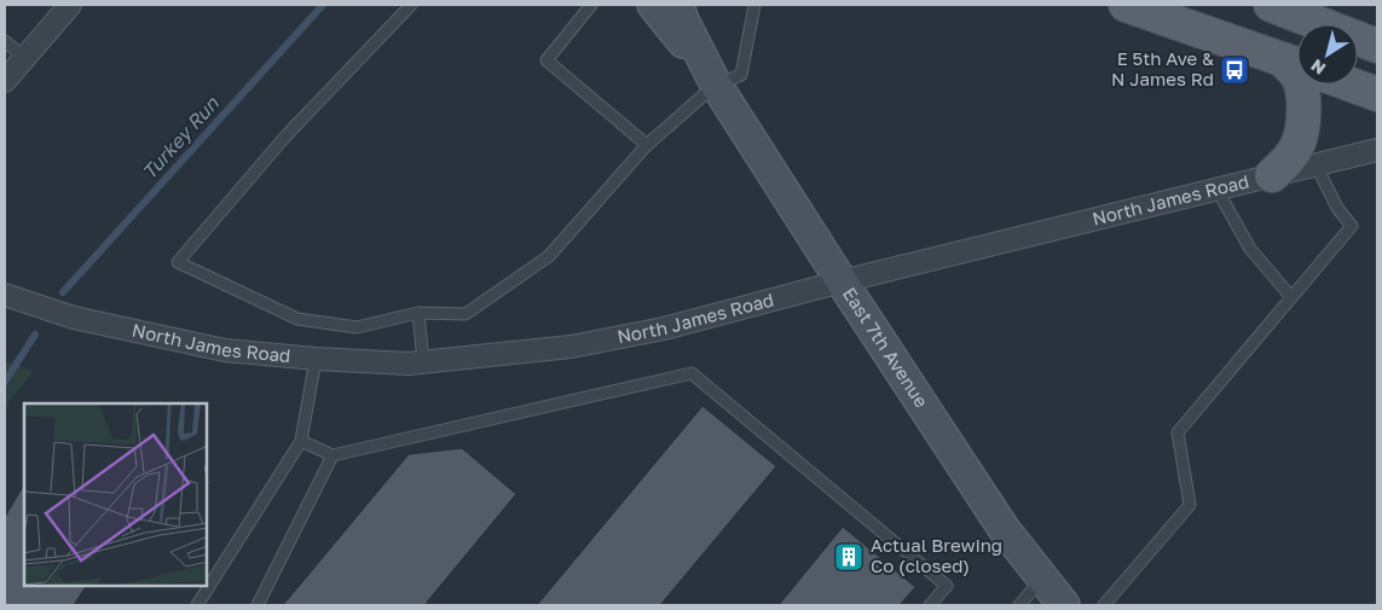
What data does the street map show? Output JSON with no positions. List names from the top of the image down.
{
  "streets": {
    "street": ["North James Road", "East 7th Avenue"]
  },
  "crossings": [
    ["North James Road", "East 7th Avenue"]
  ],
  "water": ["Turkey Run"],
  "places": {
    "bus stop": ["E 5th Ave & N James Rd"],
    "building": ["Actual Brewing Co (closed)"]
  },
  "north": "bottom left"
}
